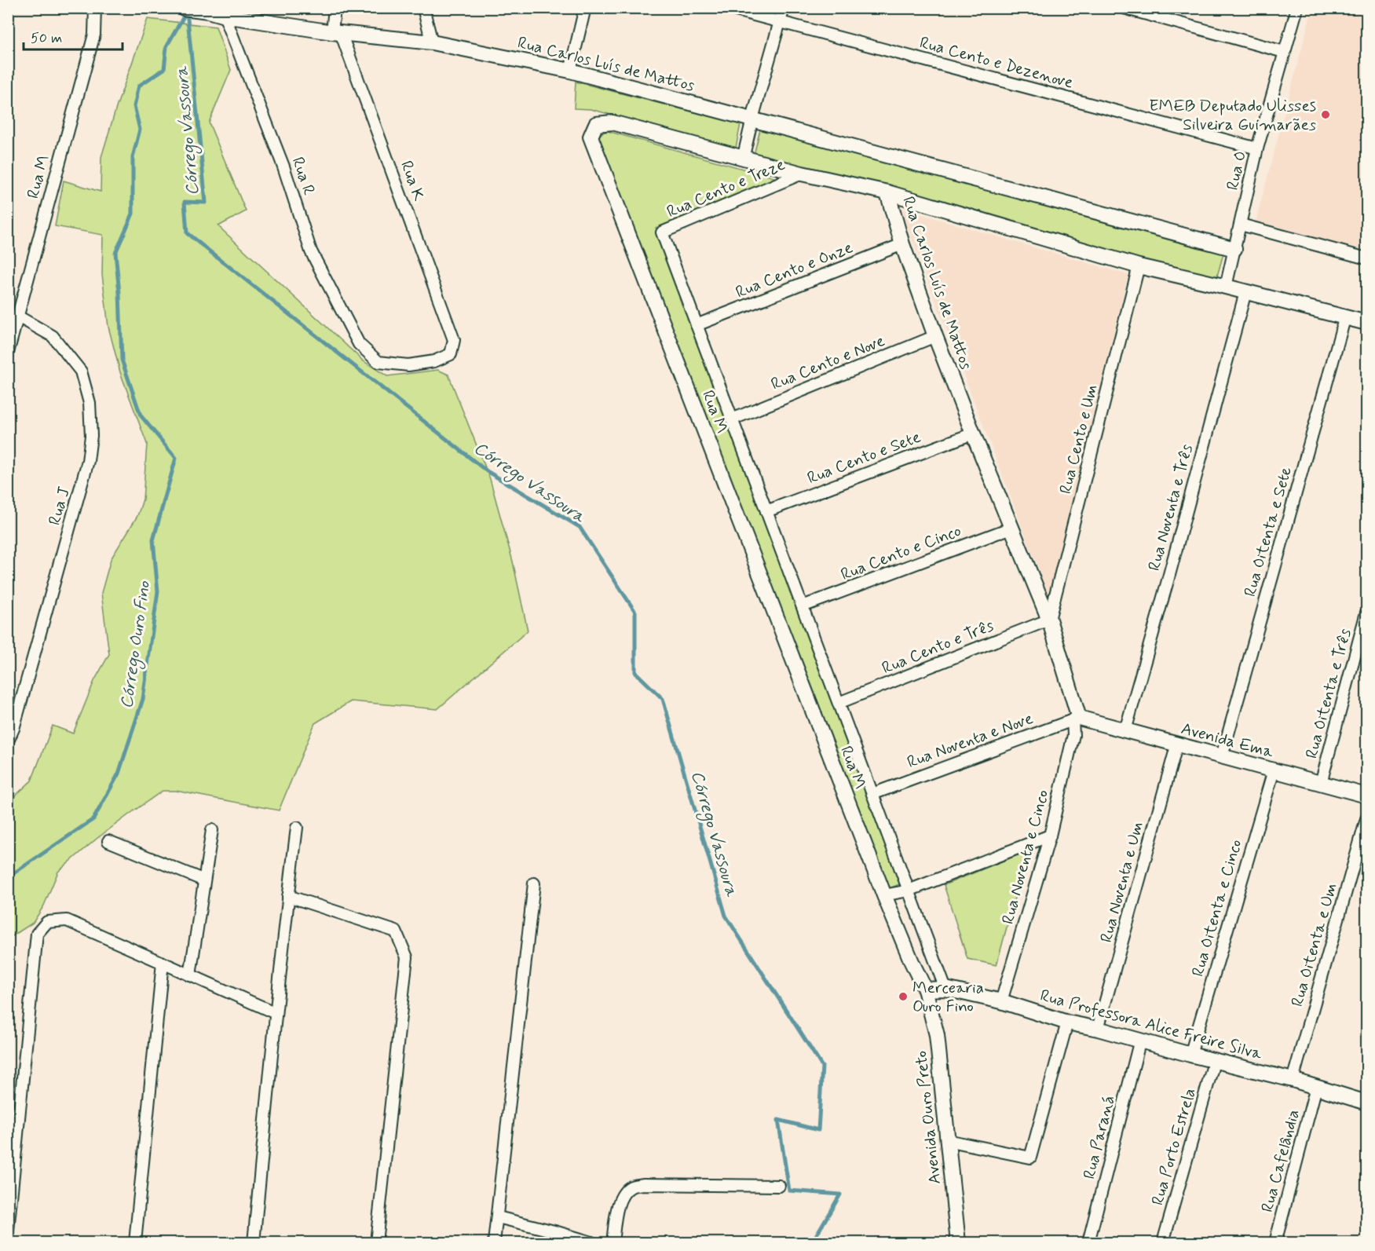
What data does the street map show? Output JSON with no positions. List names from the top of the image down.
{
  "streets": {
    "street": [
      "Rua Cento e Dezenove",
      "Rua Carlos Luís de Mattos",
      "Rua O",
      "Rua R",
      "Rua M",
      "Rua K",
      "Rua Cento e Treze",
      "Rua Cento e Onze",
      "Rua Cento e Nove",
      "Rua Cento e Um",
      "Rua Cento e Sete",
      "Rua J",
      "Rua Noventa e Três",
      "Rua Oitenta e Sete",
      "Rua Cento e Cinco",
      "Rua Cento e Três",
      "Rua Oitenta e Três",
      "Rua Noventa e Nove",
      "Avenida Ema",
      "Rua Noventa e Cinco",
      "Rua Noventa e Um",
      "Rua Oitenta e Cinco",
      "Rua Oitenta e Um",
      "Rua Professora Alice Freire Silva",
      "Avenida Ouro Preto",
      "Rua Paraná",
      "Rua Porto Estrela",
      "Rua Cafelândia"
    ]
  },
  "crossings": [
    ["Rua Cento e Dezenove", "Rua O"],
    ["Rua Carlos Luís de Mattos", "Rua O"],
    ["Rua Carlos Luís de Mattos", "Rua R"],
    ["Rua Carlos Luís de Mattos", "Rua M"],
    ["Rua Carlos Luís de Mattos", "Rua K"],
    ["Rua Carlos Luís de Mattos", "Rua Cento e Onze"],
    ["Rua Carlos Luís de Mattos", "Rua Cento e Nove"],
    ["Rua Carlos Luís de Mattos", "Rua Cento e Um"],
    ["Rua Carlos Luís de Mattos", "Rua Cento e Sete"],
    ["Rua Carlos Luís de Mattos", "Rua Noventa e Três"],
    ["Rua Carlos Luís de Mattos", "Rua Oitenta e Sete"],
    ["Rua Carlos Luís de Mattos", "Rua Cento e Cinco"],
    ["Rua Carlos Luís de Mattos", "Rua Cento e Três"],
    ["Rua Carlos Luís de Mattos", "Rua Noventa e Nove"],
    ["Rua Carlos Luís de Mattos", "Avenida Ema"],
    ["Rua Carlos Luís de Mattos", "Rua Noventa e Cinco"],
    ["Rua R", "Rua K"],
    ["Rua M", "Rua Cento e Treze"],
    ["Rua M", "Rua Cento e Onze"],
    ["Rua M", "Rua Cento e Nove"],
    ["Rua M", "Rua Cento e Sete"],
    ["Rua M", "Rua J"],
    ["Rua M", "Rua Cento e Cinco"],
    ["Rua M", "Rua Cento e Três"],
    ["Rua M", "Rua Noventa e Nove"],
    ["Rua M", "Rua Professora Alice Freire Silva"],
    ["Rua M", "Avenida Ouro Preto"],
    ["Rua Cento e Um", "Rua Cento e Três"],
    ["Rua Noventa e Três", "Avenida Ema"],
    ["Rua Oitenta e Sete", "Avenida Ema"],
    ["Rua Oitenta e Três", "Avenida Ema"],
    ["Rua Noventa e Nove", "Avenida Ema"],
    ["Rua Noventa e Nove", "Rua Noventa e Cinco"],
    ["Avenida Ema", "Rua Noventa e Cinco"],
    ["Avenida Ema", "Rua Noventa e Um"],
    ["Avenida Ema", "Rua Oitenta e Cinco"],
    ["Rua Noventa e Cinco", "Rua Professora Alice Freire Silva"],
    ["Rua Noventa e Um", "Rua Professora Alice Freire Silva"],
    ["Rua Oitenta e Cinco", "Rua Professora Alice Freire Silva"],
    ["Rua Oitenta e Um", "Rua Professora Alice Freire Silva"],
    ["Rua Professora Alice Freire Silva", "Avenida Ouro Preto"],
    ["Rua Professora Alice Freire Silva", "Rua Paraná"],
    ["Rua Professora Alice Freire Silva", "Rua Porto Estrela"],
    ["Rua Professora Alice Freire Silva", "Rua Cafelândia"]
  ],
  "water": ["Córrego Vassoura", "Córrego Ouro Fino"],
  "places": ["EMEB Deputado Ulisses Silveira Guimarães", "Mercearia Ouro Fino"],
  "scale_bar": "50 m"
}
